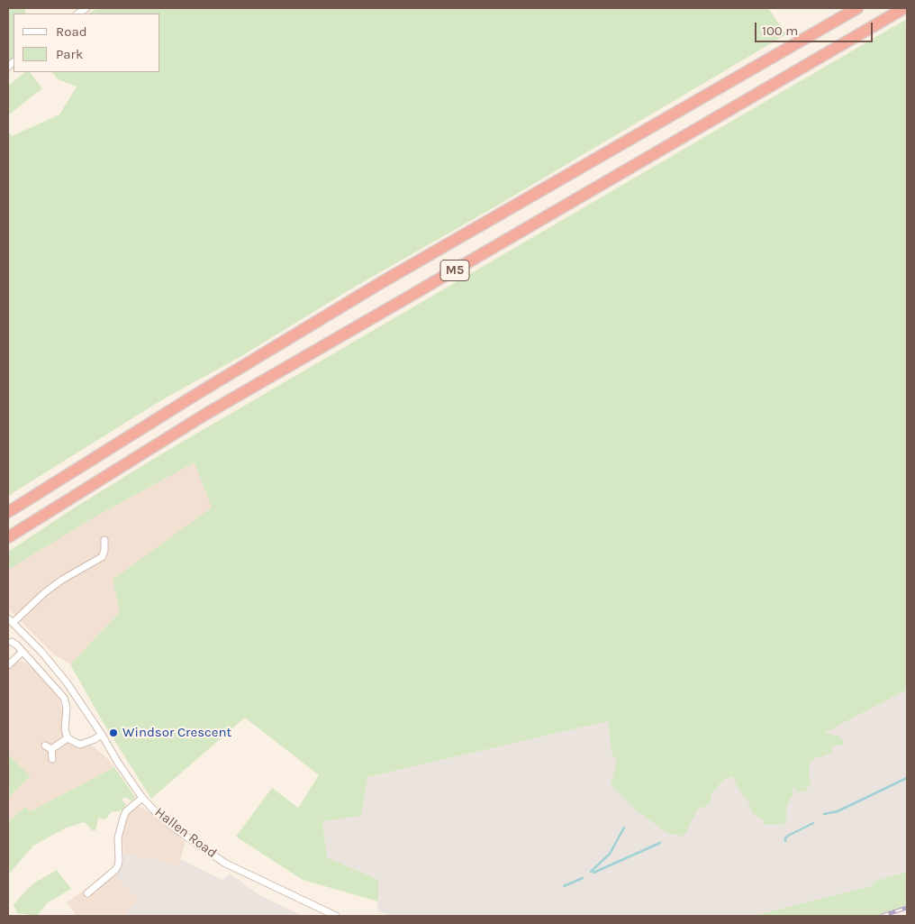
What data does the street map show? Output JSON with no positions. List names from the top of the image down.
{
  "streets": {
    "highway": ["M5"],
    "street": ["Hallen Road"]
  },
  "places": ["Windsor Crescent"],
  "legend": ["Road", "Park"],
  "scale_bar": "100 m"
}
